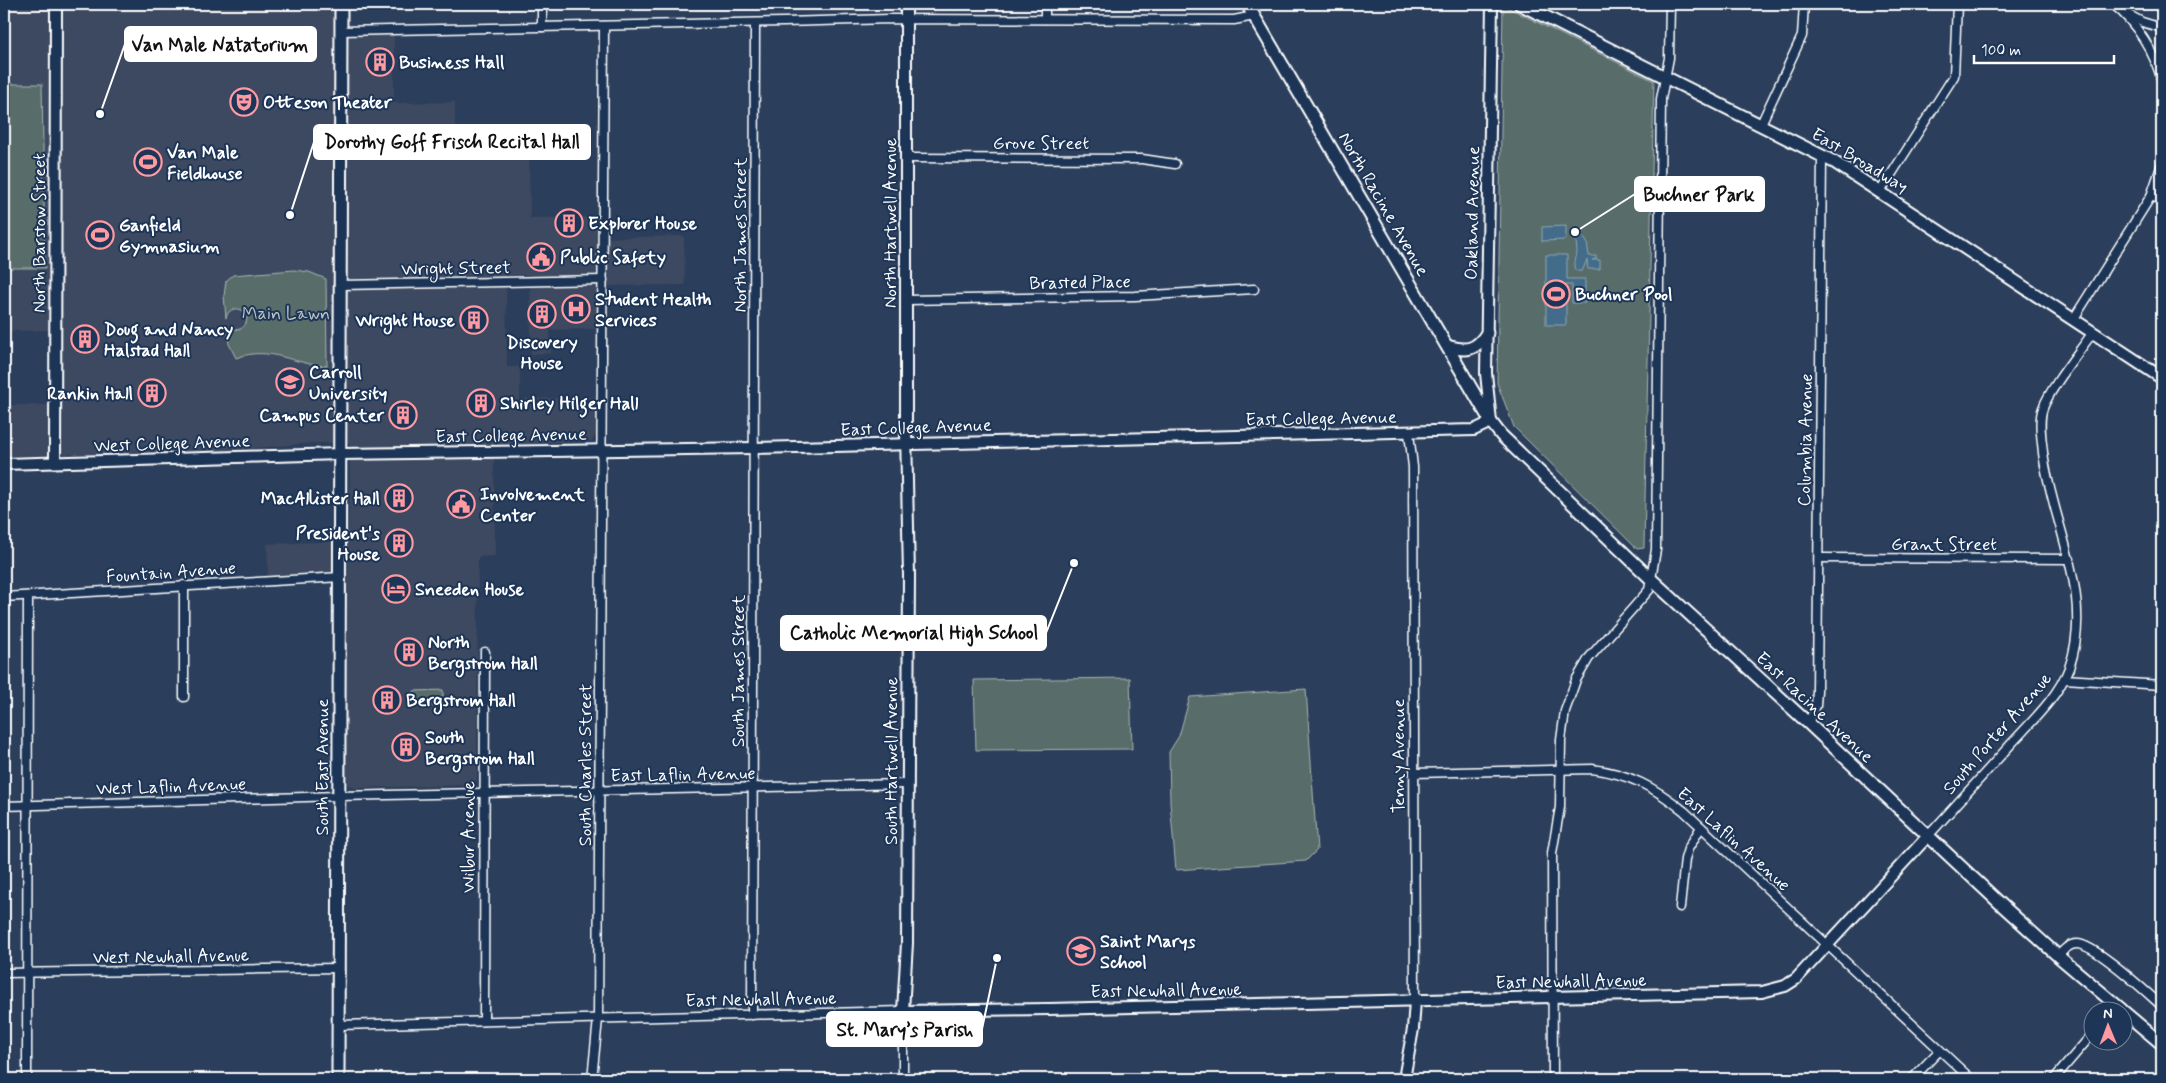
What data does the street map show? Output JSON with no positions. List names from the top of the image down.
{
  "streets": {
    "main road": [
      "East Broadway",
      "North Racine Avenue",
      "East Racine Avenue",
      "South East Avenue"
    ],
    "street": [
      "Grove Street",
      "Oakland Avenue",
      "North Hartwell Avenue",
      "North Barstow Street",
      "North James Street",
      "Wright Street",
      "Brasted Place",
      "East College Avenue",
      "Columbia Avenue",
      "West College Avenue",
      "Grant Street",
      "Fountain Avenue",
      "South James Street",
      "South Porter Avenue",
      "Tenny Avenue",
      "South Hartwell Avenue",
      "South Charles Street",
      "East Laflin Avenue",
      "West Laflin Avenue",
      "Wilbur Avenue",
      "West Newhall Avenue",
      "East Newhall Avenue"
    ]
  },
  "crossings": [
    ["Grove Street", "North Hartwell Avenue"],
    ["East Broadway", "Columbia Avenue"],
    ["East Broadway", "South Porter Avenue"],
    ["North Racine Avenue", "Oakland Avenue"],
    ["North Racine Avenue", "East College Avenue"],
    ["North Racine Avenue", "East Racine Avenue"],
    ["Oakland Avenue", "East College Avenue"],
    ["Oakland Avenue", "East Racine Avenue"],
    ["North Hartwell Avenue", "Brasted Place"],
    ["North Hartwell Avenue", "East College Avenue"],
    ["North Hartwell Avenue", "South Hartwell Avenue"],
    ["North Barstow Street", "West College Avenue"],
    ["North James Street", "East College Avenue"],
    ["North James Street", "South James Street"],
    ["Wright Street", "South Charles Street"],
    ["Wright Street", "South East Avenue"],
    ["East College Avenue", "West College Avenue"],
    ["East College Avenue", "South James Street"],
    ["East College Avenue", "East Racine Avenue"],
    ["East College Avenue", "Tenny Avenue"],
    ["East College Avenue", "South Hartwell Avenue"],
    ["East College Avenue", "South Charles Street"],
    ["East College Avenue", "South East Avenue"],
    ["Columbia Avenue", "Grant Street"],
    ["Columbia Avenue", "East Racine Avenue"],
    ["West College Avenue", "South East Avenue"],
    ["Grant Street", "South Porter Avenue"],
    ["Fountain Avenue", "South East Avenue"],
    ["South James Street", "East Laflin Avenue"],
    ["South James Street", "East Newhall Avenue"],
    ["East Racine Avenue", "South Porter Avenue"],
    ["East Racine Avenue", "East Newhall Avenue"],
    ["South Porter Avenue", "East Newhall Avenue"],
    ["Tenny Avenue", "East Laflin Avenue"],
    ["Tenny Avenue", "East Newhall Avenue"],
    ["South Hartwell Avenue", "East Laflin Avenue"],
    ["South Hartwell Avenue", "East Newhall Avenue"],
    ["South Charles Street", "East Laflin Avenue"],
    ["South Charles Street", "East Newhall Avenue"],
    ["South East Avenue", "East Laflin Avenue"],
    ["South East Avenue", "West Laflin Avenue"],
    ["South East Avenue", "West Newhall Avenue"],
    ["South East Avenue", "East Newhall Avenue"],
    ["East Laflin Avenue", "West Laflin Avenue"],
    ["East Laflin Avenue", "Wilbur Avenue"],
    ["East Laflin Avenue", "East Newhall Avenue"],
    ["Wilbur Avenue", "East Newhall Avenue"]
  ],
  "parks": ["Main Lawn"],
  "places": {
    "building": [
      "Business Hall",
      "Explorer House",
      "Discovery House",
      "Wright House",
      "Doug and Nancy Halstad Hall",
      "Rankin Hall",
      "Shirley Hilger Hall",
      "Campus Center",
      "MacAllister Hall",
      "President's House",
      "North Bergstrom Hall",
      "Bergstrom Hall",
      "South Bergstrom Hall"
    ],
    "theatre": ["Otteson Theater"],
    "other": [
      "Van Male Natatorium",
      "Dorothy Goff Frisch Recital Hall",
      "Buchner Park",
      "Catholic Memorial High School",
      "St. Mary’s Parish"
    ],
    "sports": ["Van Male Fieldhouse", "Ganfield Gymnasium", "Buchner Pool"],
    "public building": ["Public Safety", "Involvement Center"],
    "hospital": ["Student Health Services"],
    "school or university": ["Carroll University", "Saint Marys School"],
    "hotel": ["Sneeden House"]
  },
  "scale_bar": "100 m",
  "north": "top"
}
